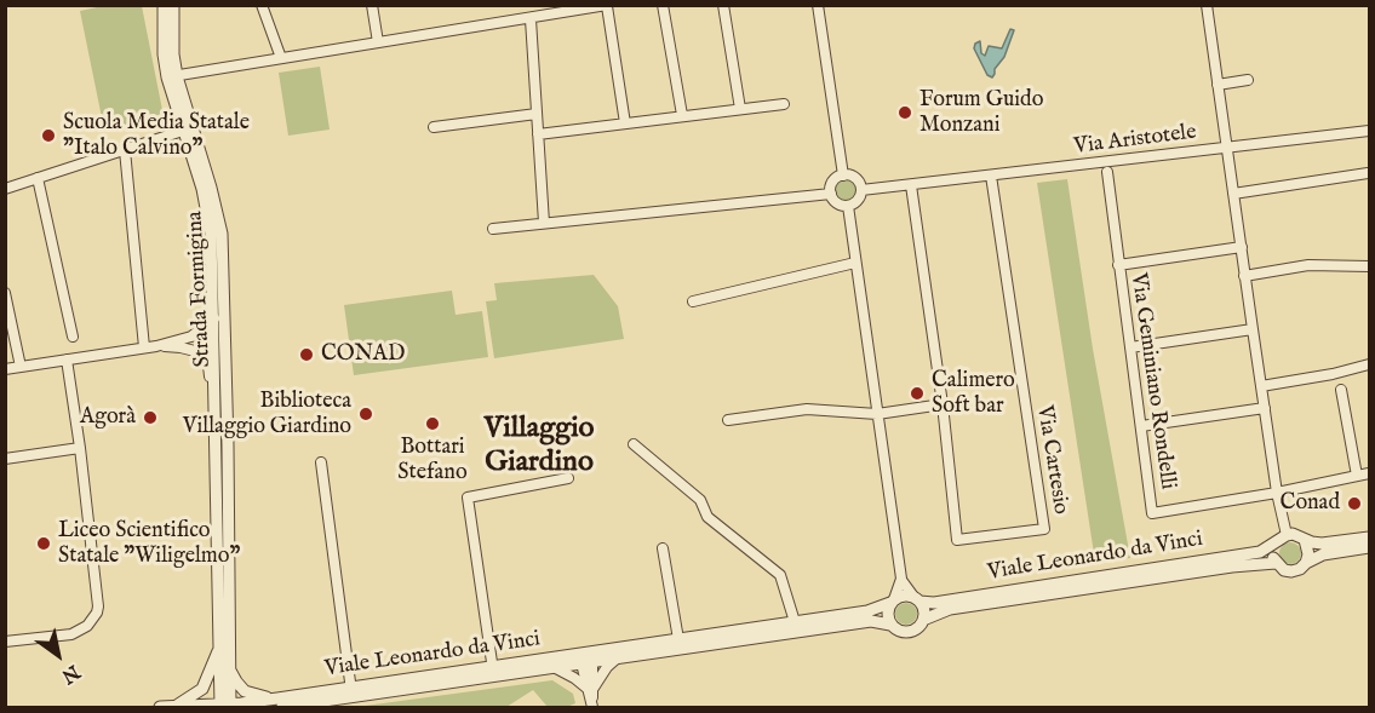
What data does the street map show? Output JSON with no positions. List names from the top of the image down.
{
  "streets": {
    "street": [
      "Via Aristotele",
      "Strada Formigina",
      "Via Geminiano Rondelli",
      "Via Cartesio",
      "Viale Leonardo da Vinci"
    ]
  },
  "crossings": [
    ["Via Aristotele", "Via Cartesio"],
    ["Strada Formigina", "Viale Leonardo da Vinci"]
  ],
  "districts": ["Villaggio Giardino"],
  "places": [
    "Forum Guido Monzani",
    "Scuola Media Statale \"Italo Calvino\"",
    "CONAD",
    "Calimero Soft bar",
    "Biblioteca Villaggio Giardino",
    "Agorà",
    "Bottari Stefano",
    "Conad",
    "Liceo Scientifico Statale \"Wiligelmo\""
  ],
  "north": "bottom right"
}
